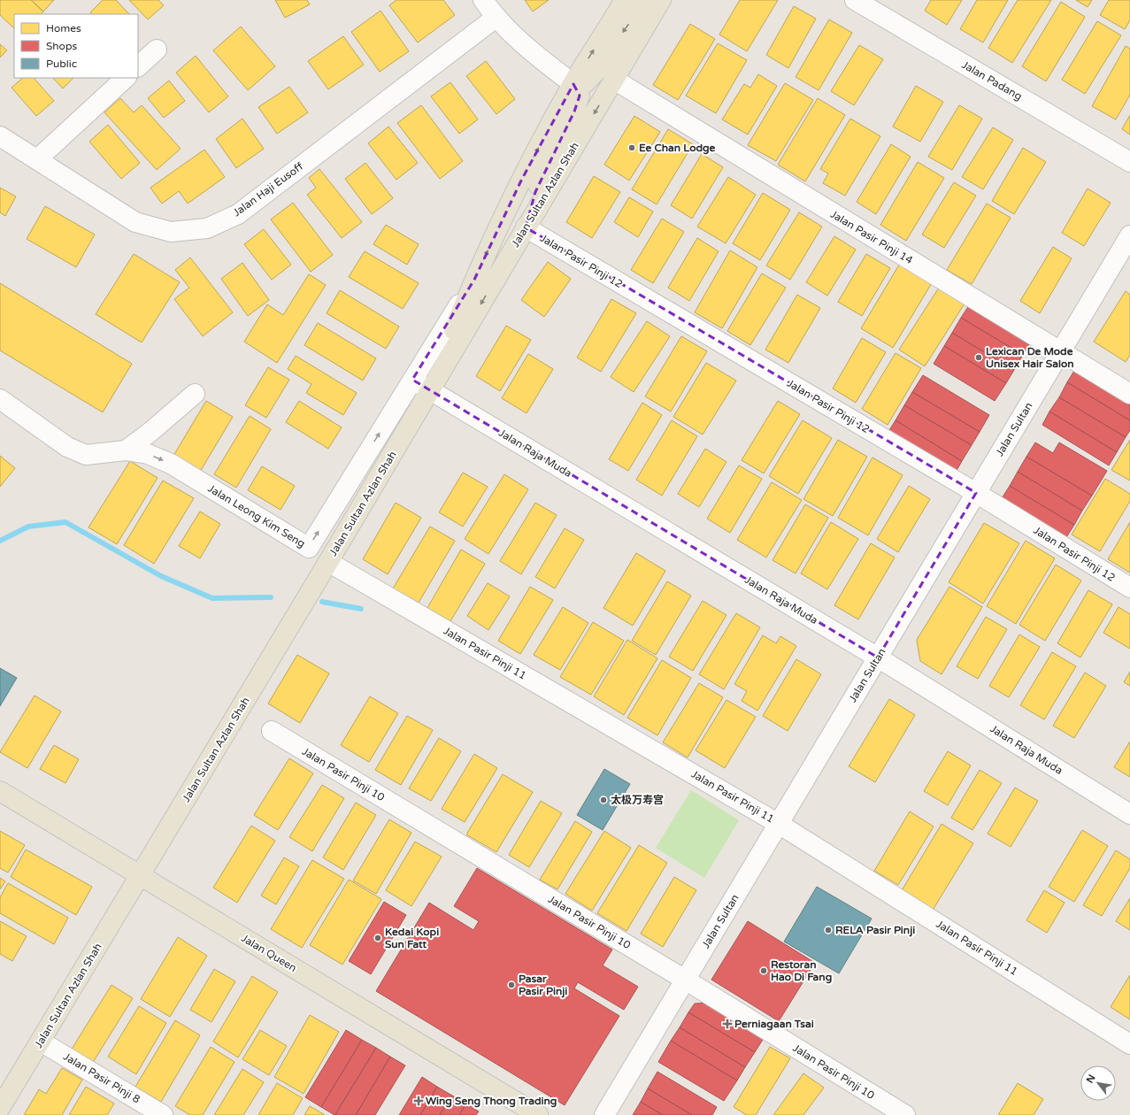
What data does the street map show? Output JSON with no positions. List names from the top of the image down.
{
  "streets": {
    "main road": ["Jalan Sultan Azlan Shah", "Jalan Queen"],
    "street": [
      "Jalan Padang",
      "Jalan Haji Eusoff",
      "Jalan Pasir Pinji 14",
      "Jalan Pasir Pinji 12",
      "Jalan Sultan",
      "Jalan Raja Muda",
      "Jalan Leong Kim Seng",
      "Jalan Pasir Pinji 11",
      "Jalan Pasir Pinji 10",
      "Jalan Pasir Pinji 8"
    ]
  },
  "crossings": [
    ["Jalan Sultan Azlan Shah", "Jalan Pasir Pinji 14"],
    ["Jalan Sultan Azlan Shah", "Jalan Pasir Pinji 12"],
    ["Jalan Sultan Azlan Shah", "Jalan Raja Muda"],
    ["Jalan Sultan Azlan Shah", "Jalan Leong Kim Seng"],
    ["Jalan Sultan Azlan Shah", "Jalan Pasir Pinji 11"],
    ["Jalan Sultan Azlan Shah", "Jalan Queen"],
    ["Jalan Sultan Azlan Shah", "Jalan Pasir Pinji 8"],
    ["Jalan Pasir Pinji 14", "Jalan Sultan"],
    ["Jalan Pasir Pinji 12", "Jalan Sultan"],
    ["Jalan Sultan", "Jalan Raja Muda"],
    ["Jalan Sultan", "Jalan Pasir Pinji 11"],
    ["Jalan Sultan", "Jalan Pasir Pinji 10"],
    ["Jalan Raja Muda", "Jalan Leong Kim Seng"]
  ],
  "places": {
    "other": [
      "Ee Chan Lodge",
      "Lexican De Mode Unisex Hair Salon",
      "太极万寿宫",
      "RELA Pasir Pinji",
      "Kedai Kopi Sun Fatt",
      "Restoran Hao Di Fang",
      "Pasar Pasir Pinji"
    ],
    "health": ["Perniagaan Tsai", "Wing Seng Thong Trading"]
  },
  "legend": ["Homes", "Shops", "Public"],
  "north": "top left"
}
